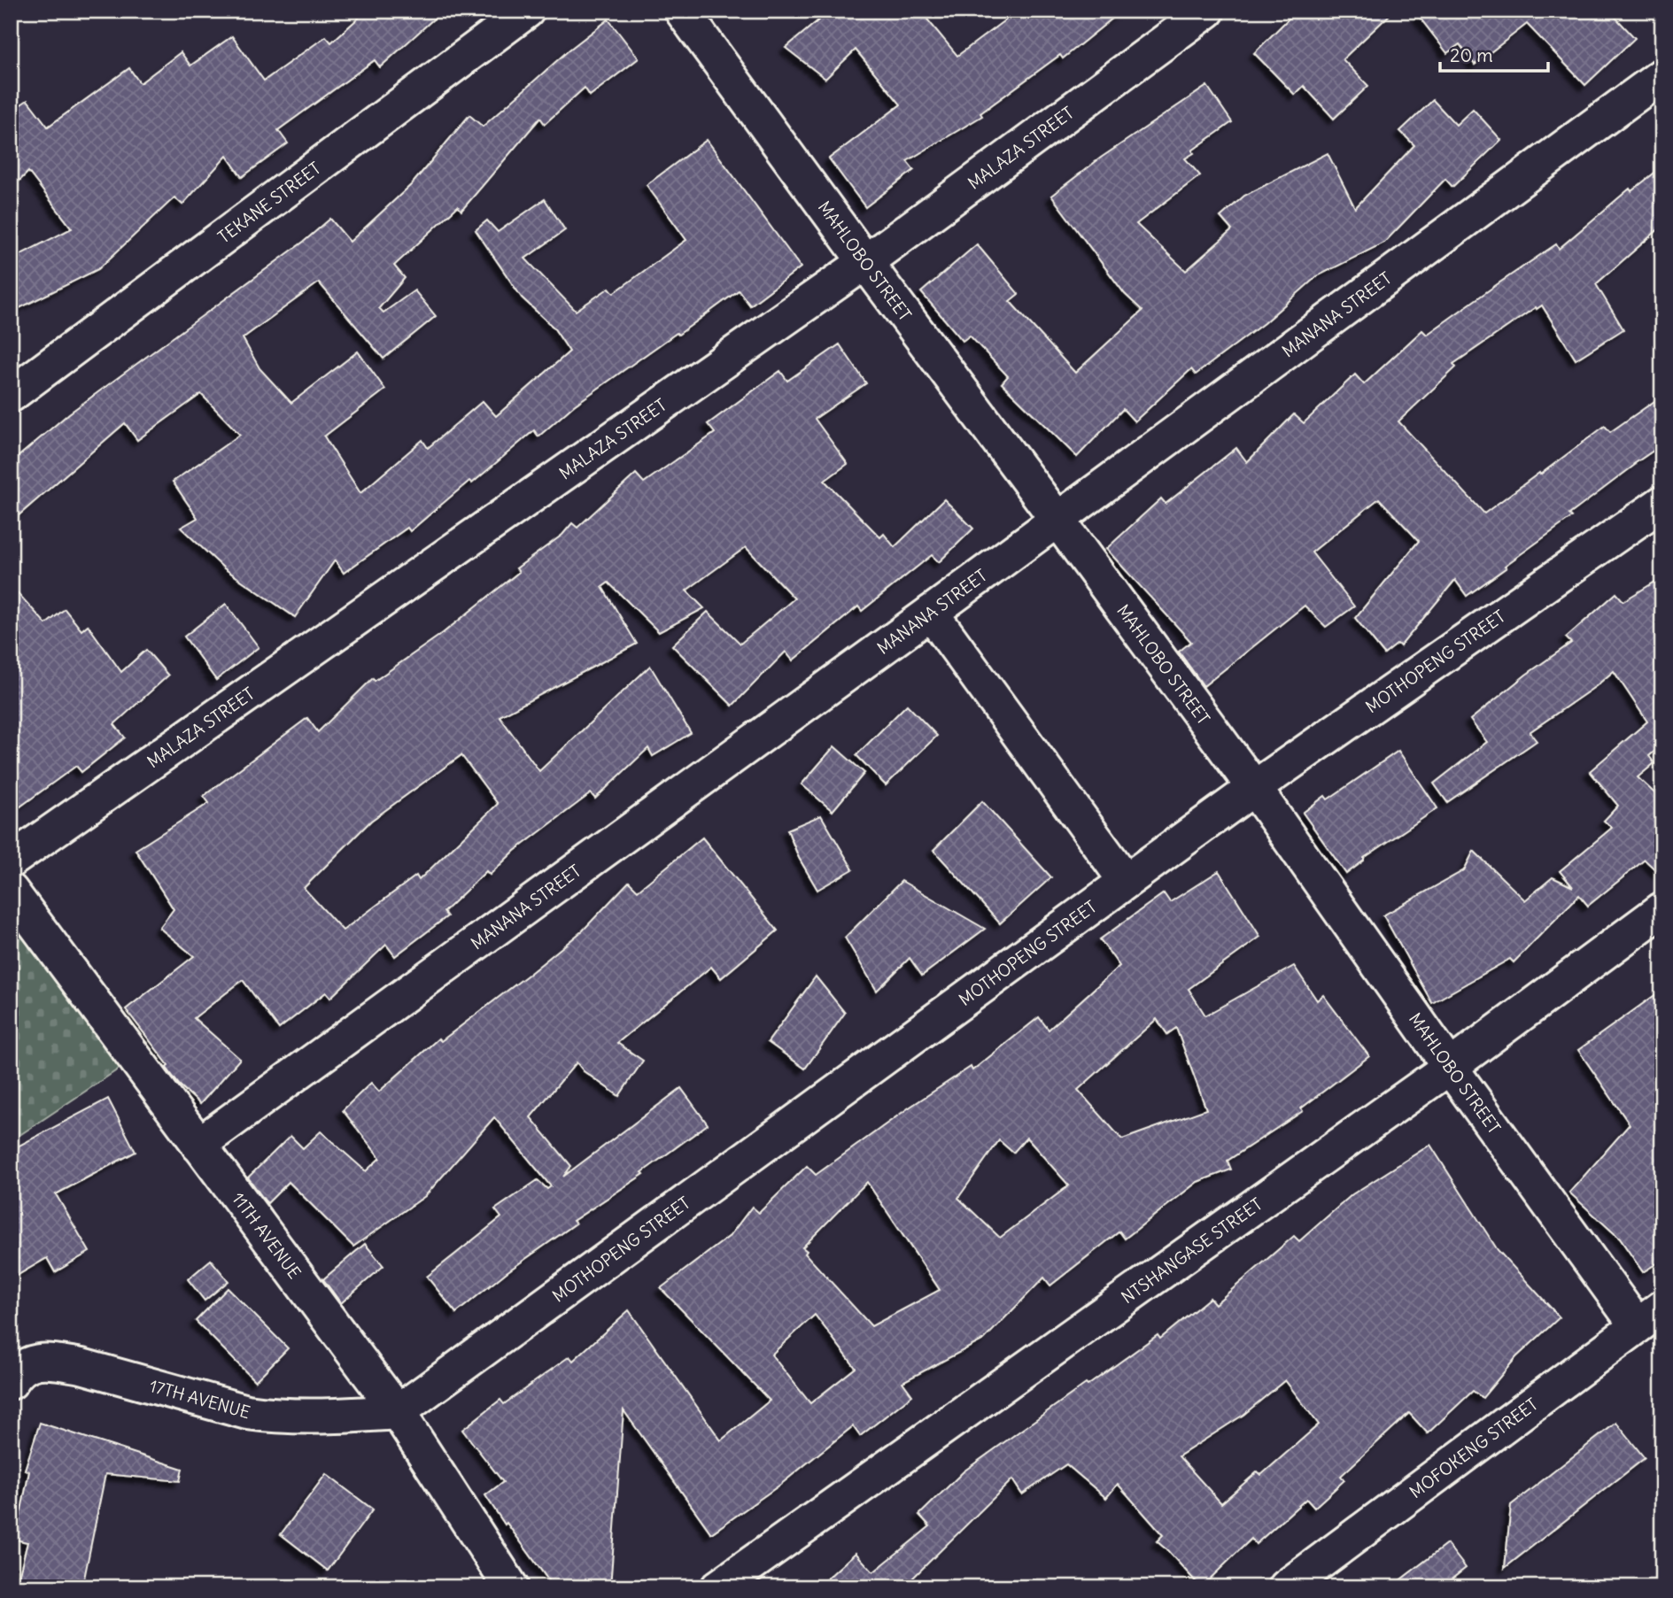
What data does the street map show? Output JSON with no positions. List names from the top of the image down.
{
  "streets": {
    "street": [
      "MALAZA STREET",
      "TEKANE STREET",
      "MAHLOBO STREET",
      "MANANA STREET",
      "MOTHOPENG STREET",
      "11TH AVENUE",
      "NTSHANGASE STREET",
      "17TH AVENUE",
      "MOFOKENG STREET"
    ]
  },
  "crossings": [
    ["MALAZA STREET", "MAHLOBO STREET"],
    ["MAHLOBO STREET", "MANANA STREET"],
    ["MAHLOBO STREET", "MOTHOPENG STREET"],
    ["MAHLOBO STREET", "NTSHANGASE STREET"],
    ["MAHLOBO STREET", "MOFOKENG STREET"],
    ["MANANA STREET", "11TH AVENUE"],
    ["MOTHOPENG STREET", "11TH AVENUE"],
    ["MOTHOPENG STREET", "17TH AVENUE"],
    ["11TH AVENUE", "17TH AVENUE"]
  ],
  "scale_bar": "20 m"
}
